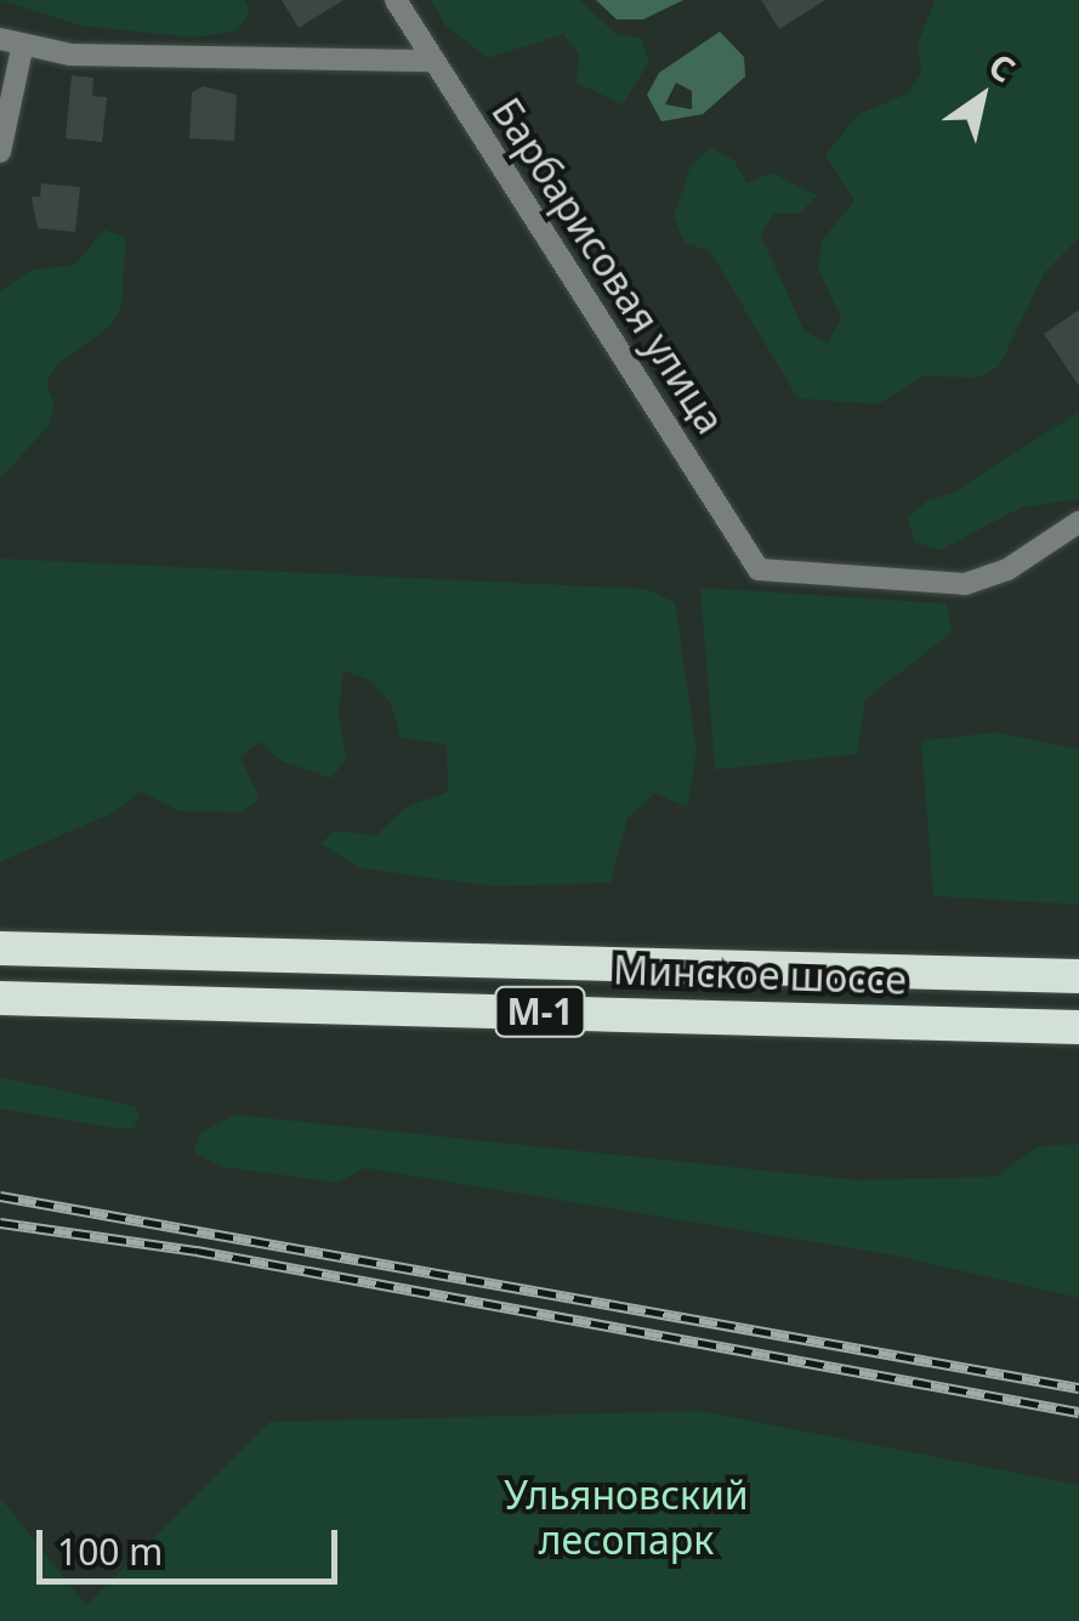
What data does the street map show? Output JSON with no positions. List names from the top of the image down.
{
  "streets": {
    "highway": ["Минское шоссе", "М-1"],
    "street": ["Барбарисовая улица"]
  },
  "parks": ["Ульяновский лесопарк"],
  "scale_bar": "100 m",
  "north": "top right"
}
